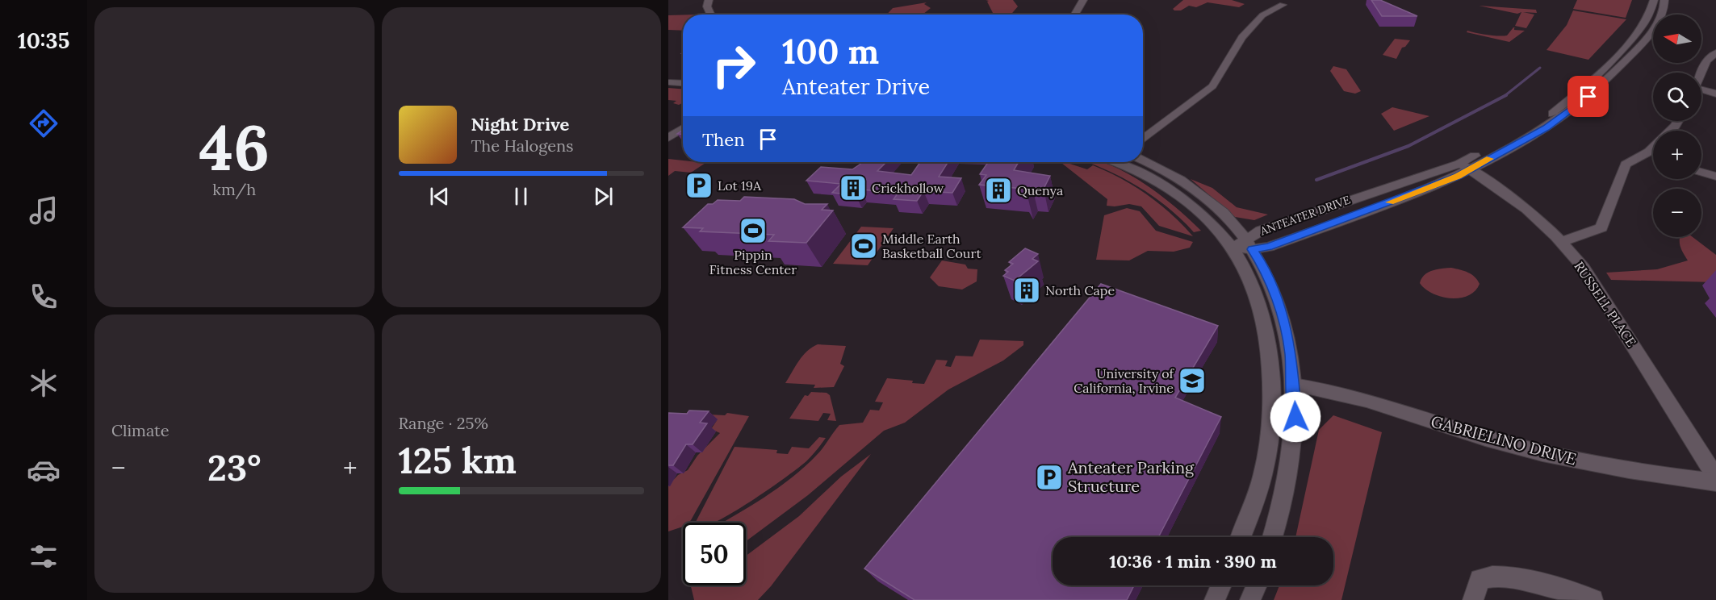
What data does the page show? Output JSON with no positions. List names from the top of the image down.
{
  "streets": {
    "main road": ["ANTEATER DRIVE", "RUSSELL PLACE", "GABRIELINO DRIVE"]
  },
  "crossings": [
    ["ANTEATER DRIVE", "RUSSELL PLACE"]
  ],
  "places": {
    "parking": ["Lot 19A", "Anteater Parking Structure"],
    "building": ["Crickhollow", "Quenya", "North Cape"],
    "sports": ["Pippin Fitness Center", "Middle Earth Basketball Court"],
    "school or university": ["University of California, Irvine"]
  },
  "north": "left",
  "page": {
    "tabs": "10:35",
    "tile": [
      ["46", "km/h"],
      "Climate",
      ["Range · 25%", "125 km"]
    ],
    "map_buttons": ["+", "−"],
    "turn": ["100 m", "Anteater Drive"],
    "song": ["Night Drive", "The Halogens"],
    "then": "Then",
    "heat": ["−", "23°", "+"],
    "limit": "50",
    "trip": "10:36 · 1 min · 390 m"
  }
}
